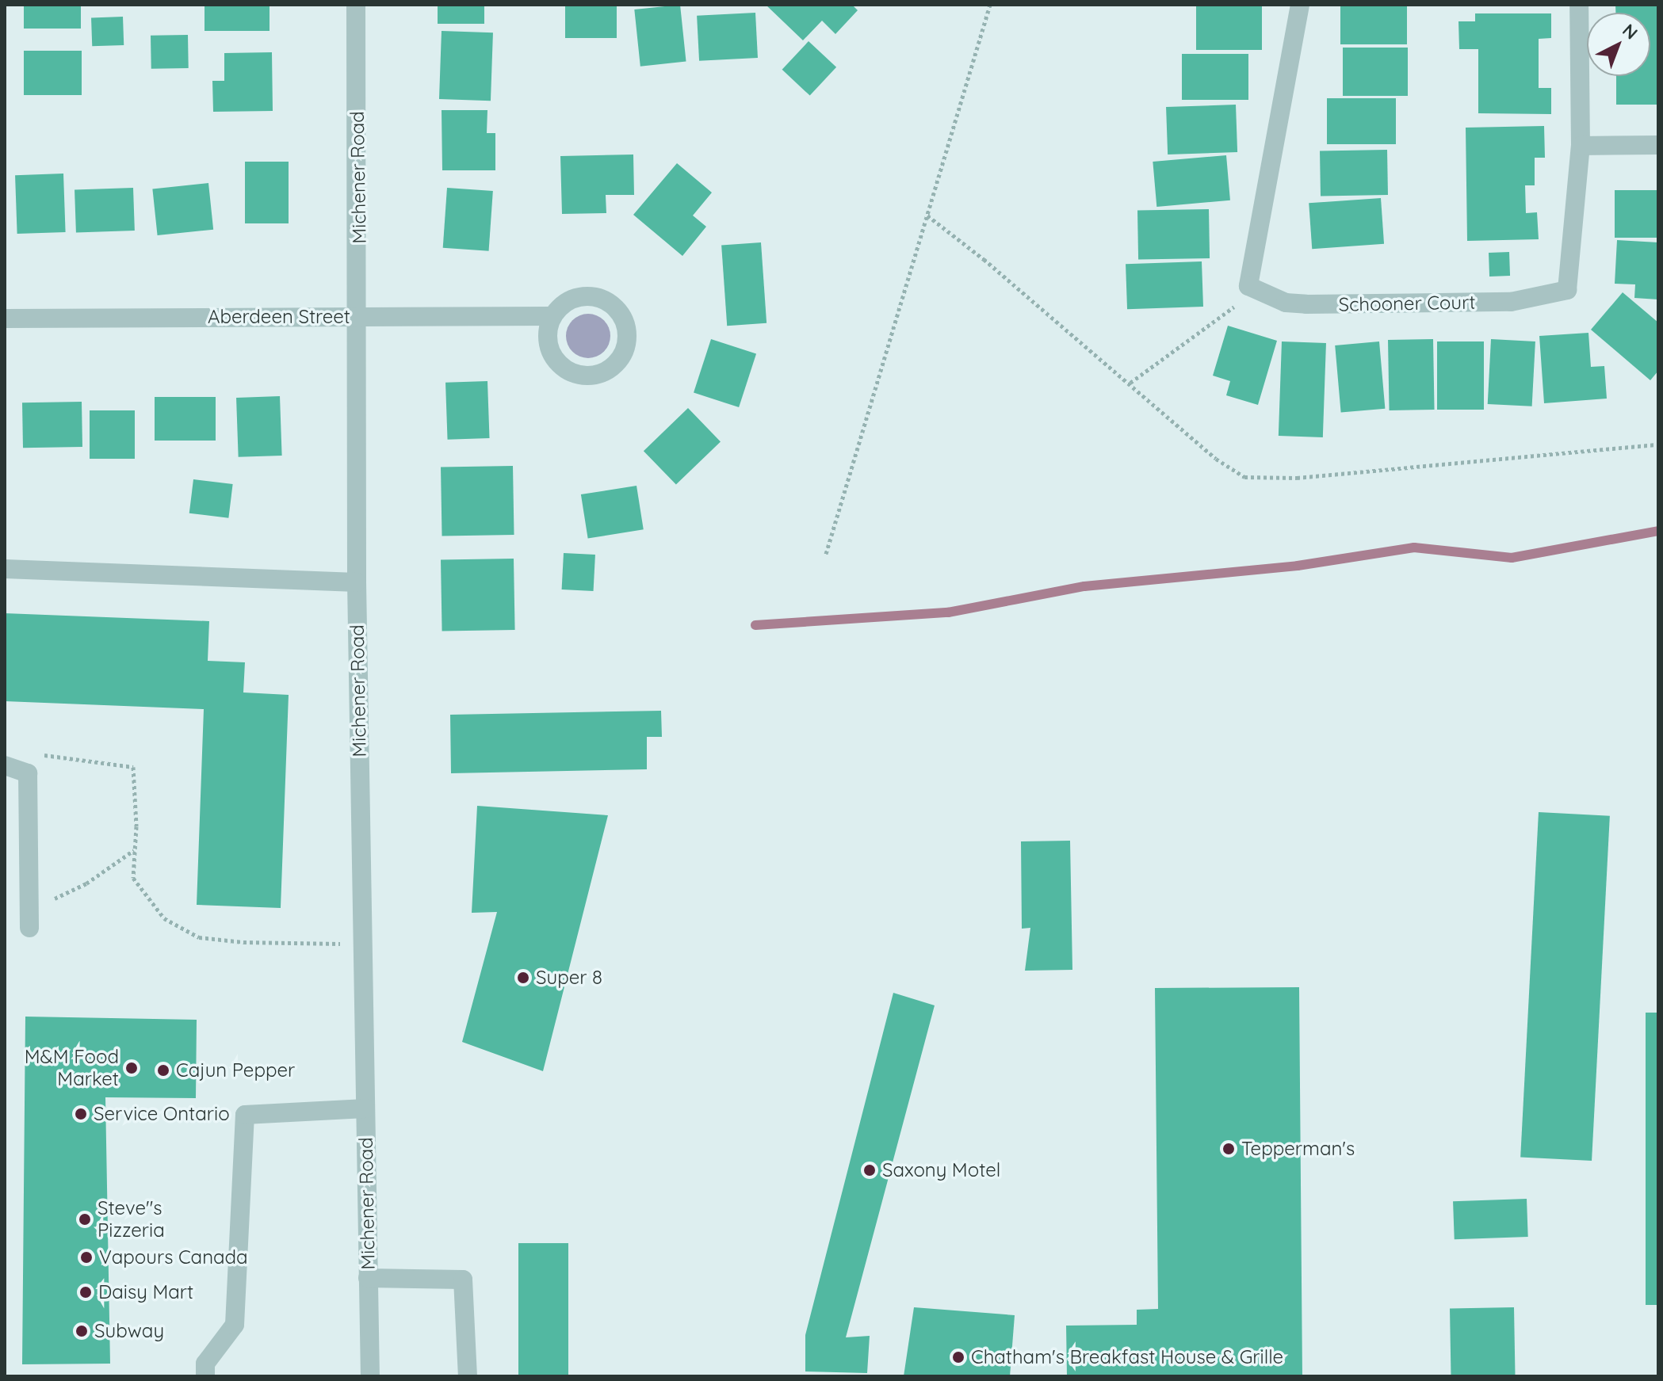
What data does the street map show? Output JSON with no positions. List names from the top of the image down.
{
  "streets": {
    "street": ["Michener Road", "Schooner Court", "Aberdeen Street"]
  },
  "crossings": [
    ["Michener Road", "Aberdeen Street"]
  ],
  "places": [
    "Super 8",
    "M&M Food Market",
    "Cajun Pepper",
    "Service Ontario",
    "Tepperman's",
    "Saxony Motel",
    "Steve''s Pizzeria",
    "Vapours Canada",
    "Daisy Mart",
    "Subway",
    "Chatham's Breakfast House & Grille"
  ],
  "north": "top right"
}
